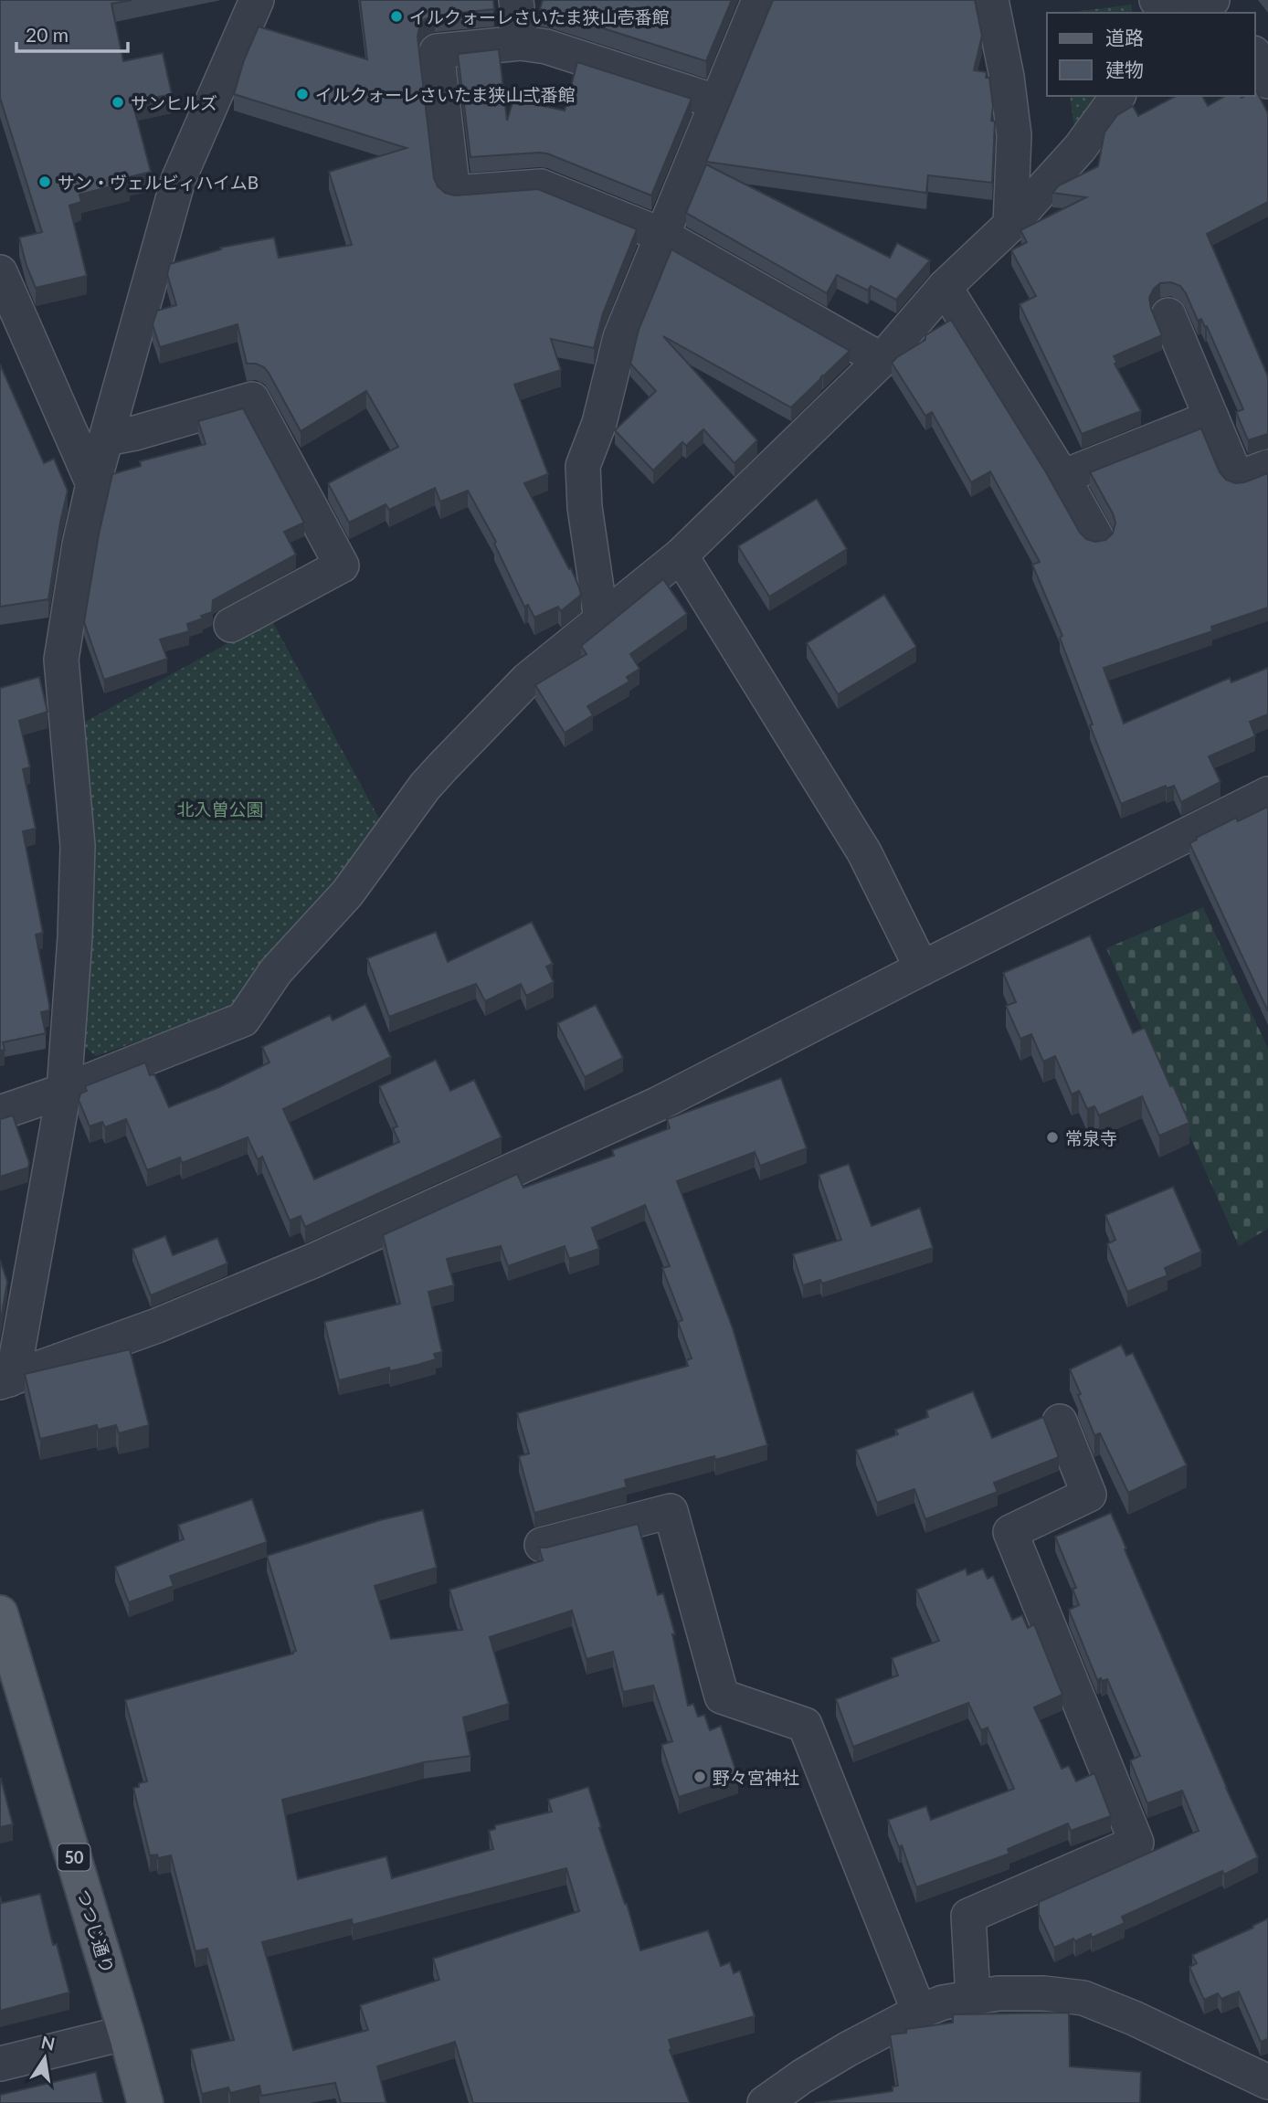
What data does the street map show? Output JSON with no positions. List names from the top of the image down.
{
  "streets": {
    "main road": ["50", "つつじ通り"]
  },
  "parks": ["北入曽公園"],
  "places": [
    "イルクォーレさいたま狭山壱番館",
    "イルクォーレさいたま狭山弍番館",
    "サンヒルズ",
    "サン・ヴェルビィハイムB",
    "常泉寺",
    "野々宮神社"
  ],
  "legend": ["道路", "建物"],
  "scale_bar": "20 m",
  "north": "top"
}
